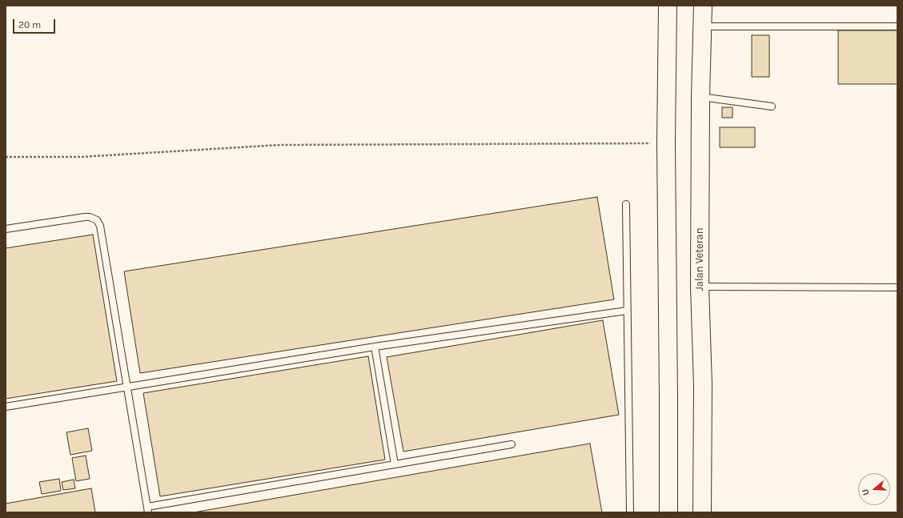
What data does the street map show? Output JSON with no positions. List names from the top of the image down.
{
  "streets": {
    "main road": ["Jalan Veteran"]
  },
  "scale_bar": "20 m",
  "north": "left"
}
